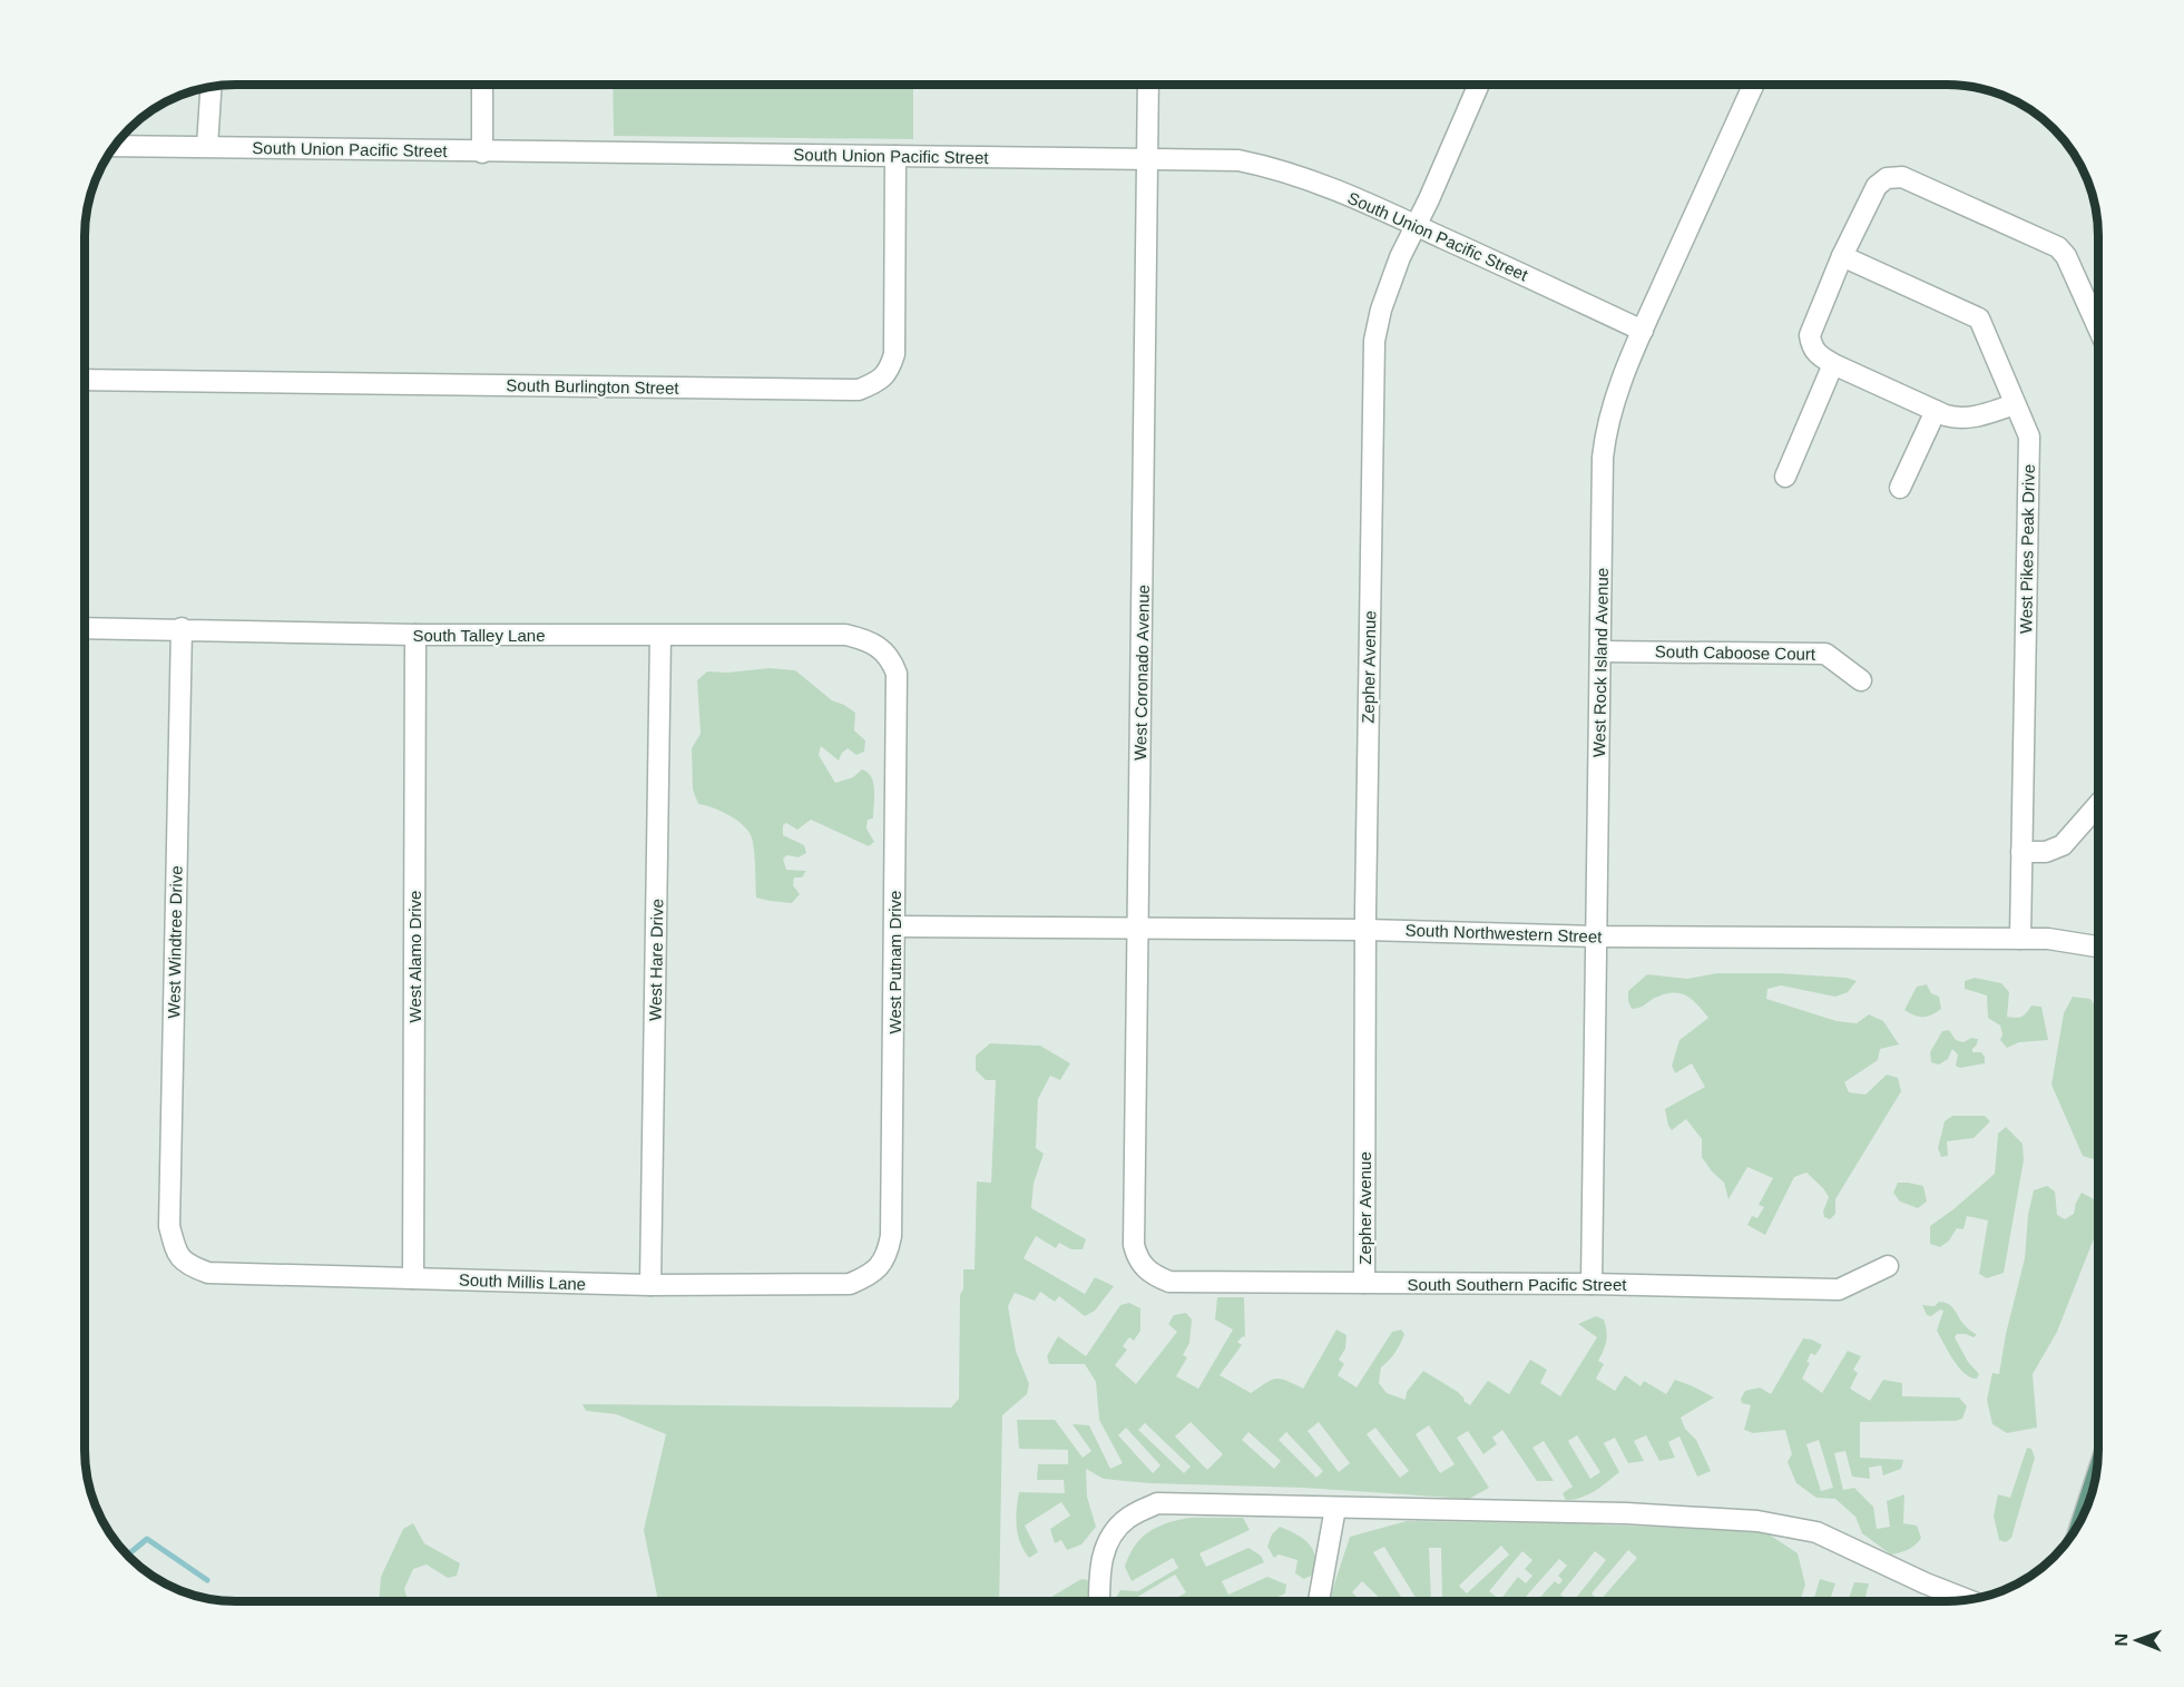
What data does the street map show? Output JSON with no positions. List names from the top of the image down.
{
  "streets": {
    "street": [
      "South Union Pacific Street",
      "South Burlington Street",
      "West Pikes Peak Drive",
      "South Talley Lane",
      "South Caboose Court",
      "West Rock Island Avenue",
      "Zepher Avenue",
      "West Coronado Avenue",
      "South Northwestern Street",
      "West Windtree Drive",
      "West Alamo Drive",
      "West Hare Drive",
      "West Putnam Drive",
      "South Millis Lane",
      "South Southern Pacific Street"
    ]
  },
  "crossings": [
    ["South Union Pacific Street", "South Burlington Street"],
    ["South Union Pacific Street", "West Rock Island Avenue"],
    ["South Union Pacific Street", "Zepher Avenue"],
    ["South Union Pacific Street", "West Coronado Avenue"],
    ["West Pikes Peak Drive", "South Northwestern Street"],
    ["South Talley Lane", "West Windtree Drive"],
    ["South Talley Lane", "West Alamo Drive"],
    ["South Talley Lane", "West Hare Drive"],
    ["South Talley Lane", "West Putnam Drive"],
    ["South Caboose Court", "West Rock Island Avenue"],
    ["West Rock Island Avenue", "South Northwestern Street"],
    ["West Rock Island Avenue", "South Southern Pacific Street"],
    ["Zepher Avenue", "South Northwestern Street"],
    ["Zepher Avenue", "South Southern Pacific Street"],
    ["West Coronado Avenue", "South Northwestern Street"],
    ["West Coronado Avenue", "South Southern Pacific Street"],
    ["South Northwestern Street", "West Putnam Drive"],
    ["West Windtree Drive", "South Millis Lane"],
    ["West Alamo Drive", "South Millis Lane"],
    ["West Hare Drive", "South Millis Lane"],
    ["West Putnam Drive", "South Millis Lane"]
  ],
  "north": "left"
}
